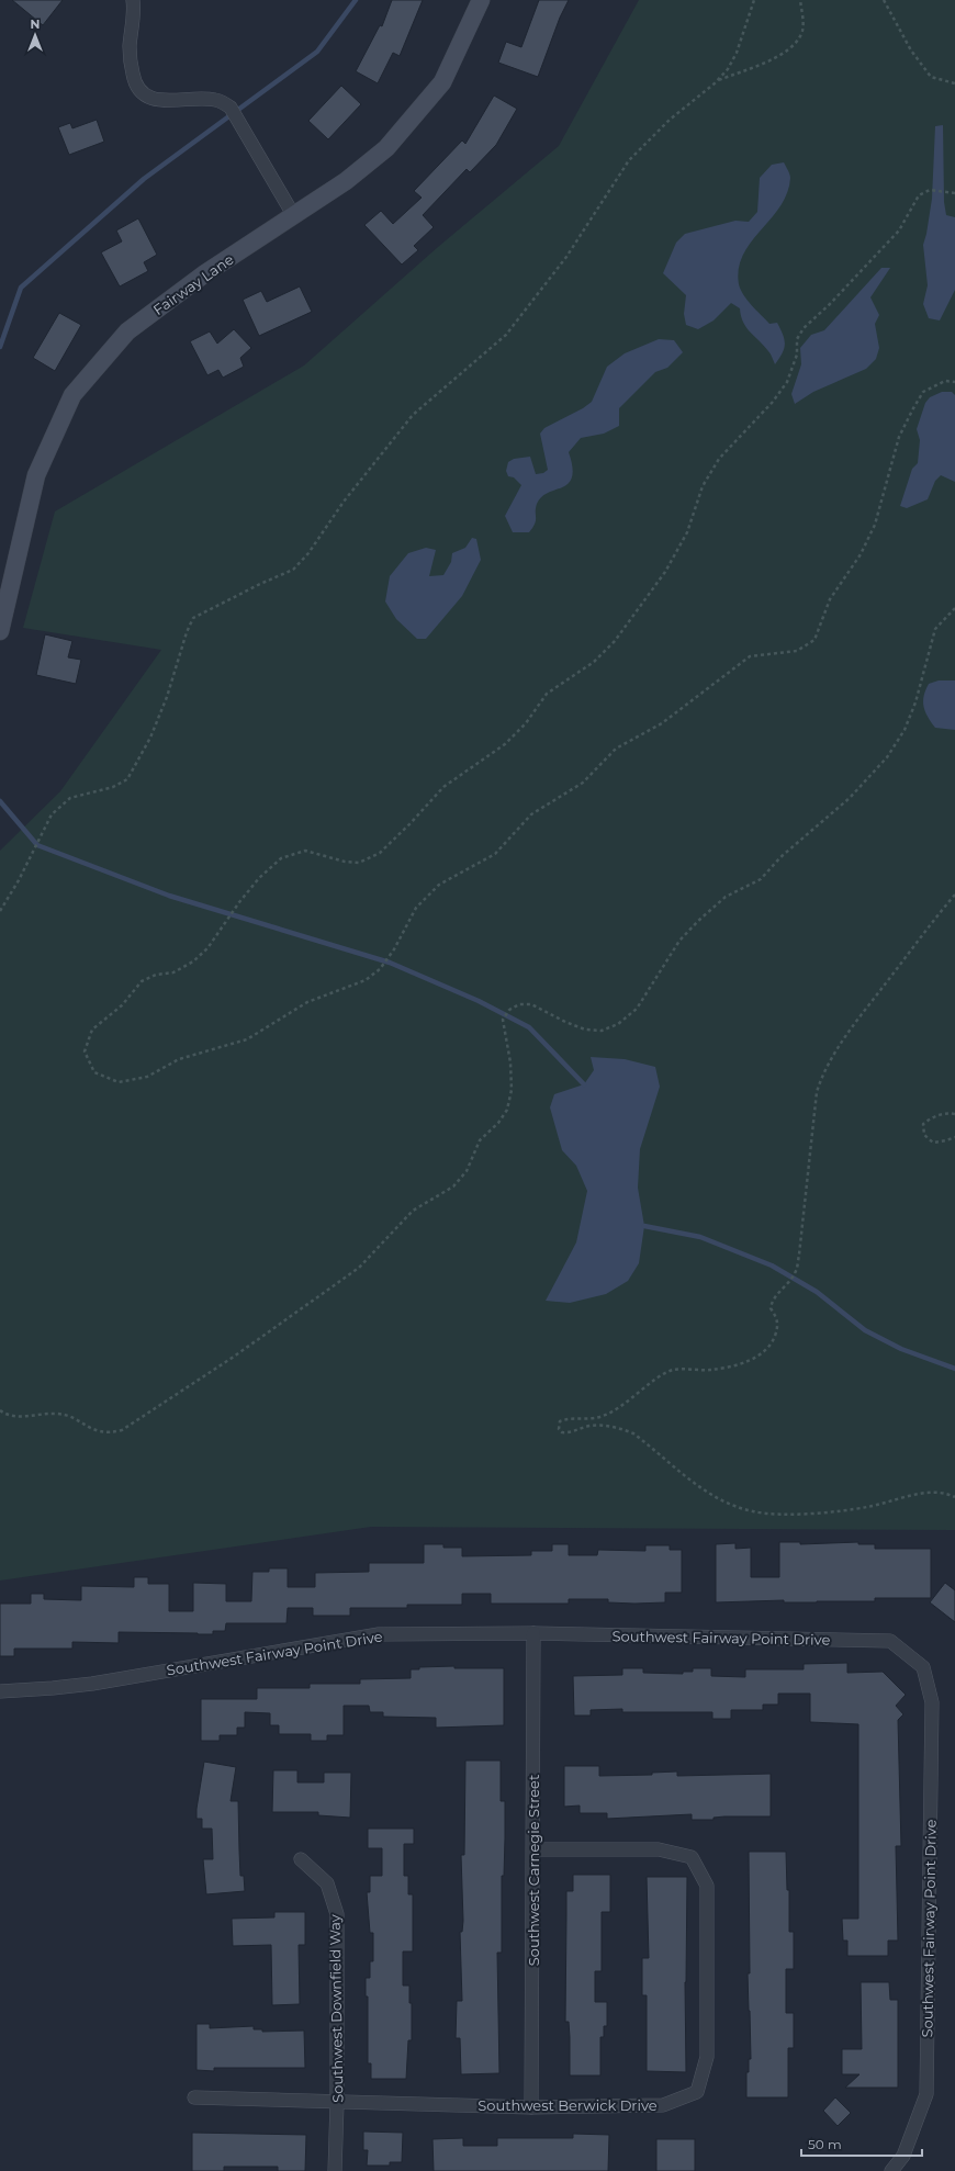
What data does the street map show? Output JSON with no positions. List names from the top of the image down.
{
  "streets": {
    "street": [
      "Fairway Lane",
      "Southwest Fairway Point Drive",
      "Southwest Carnegie Street",
      "Southwest Downfield Way",
      "Southwest Berwick Drive"
    ]
  },
  "crossings": [
    ["Southwest Fairway Point Drive", "Southwest Carnegie Street"],
    ["Southwest Carnegie Street", "Southwest Berwick Drive"],
    ["Southwest Downfield Way", "Southwest Berwick Drive"]
  ],
  "scale_bar": "50 m",
  "north": "top"
}
